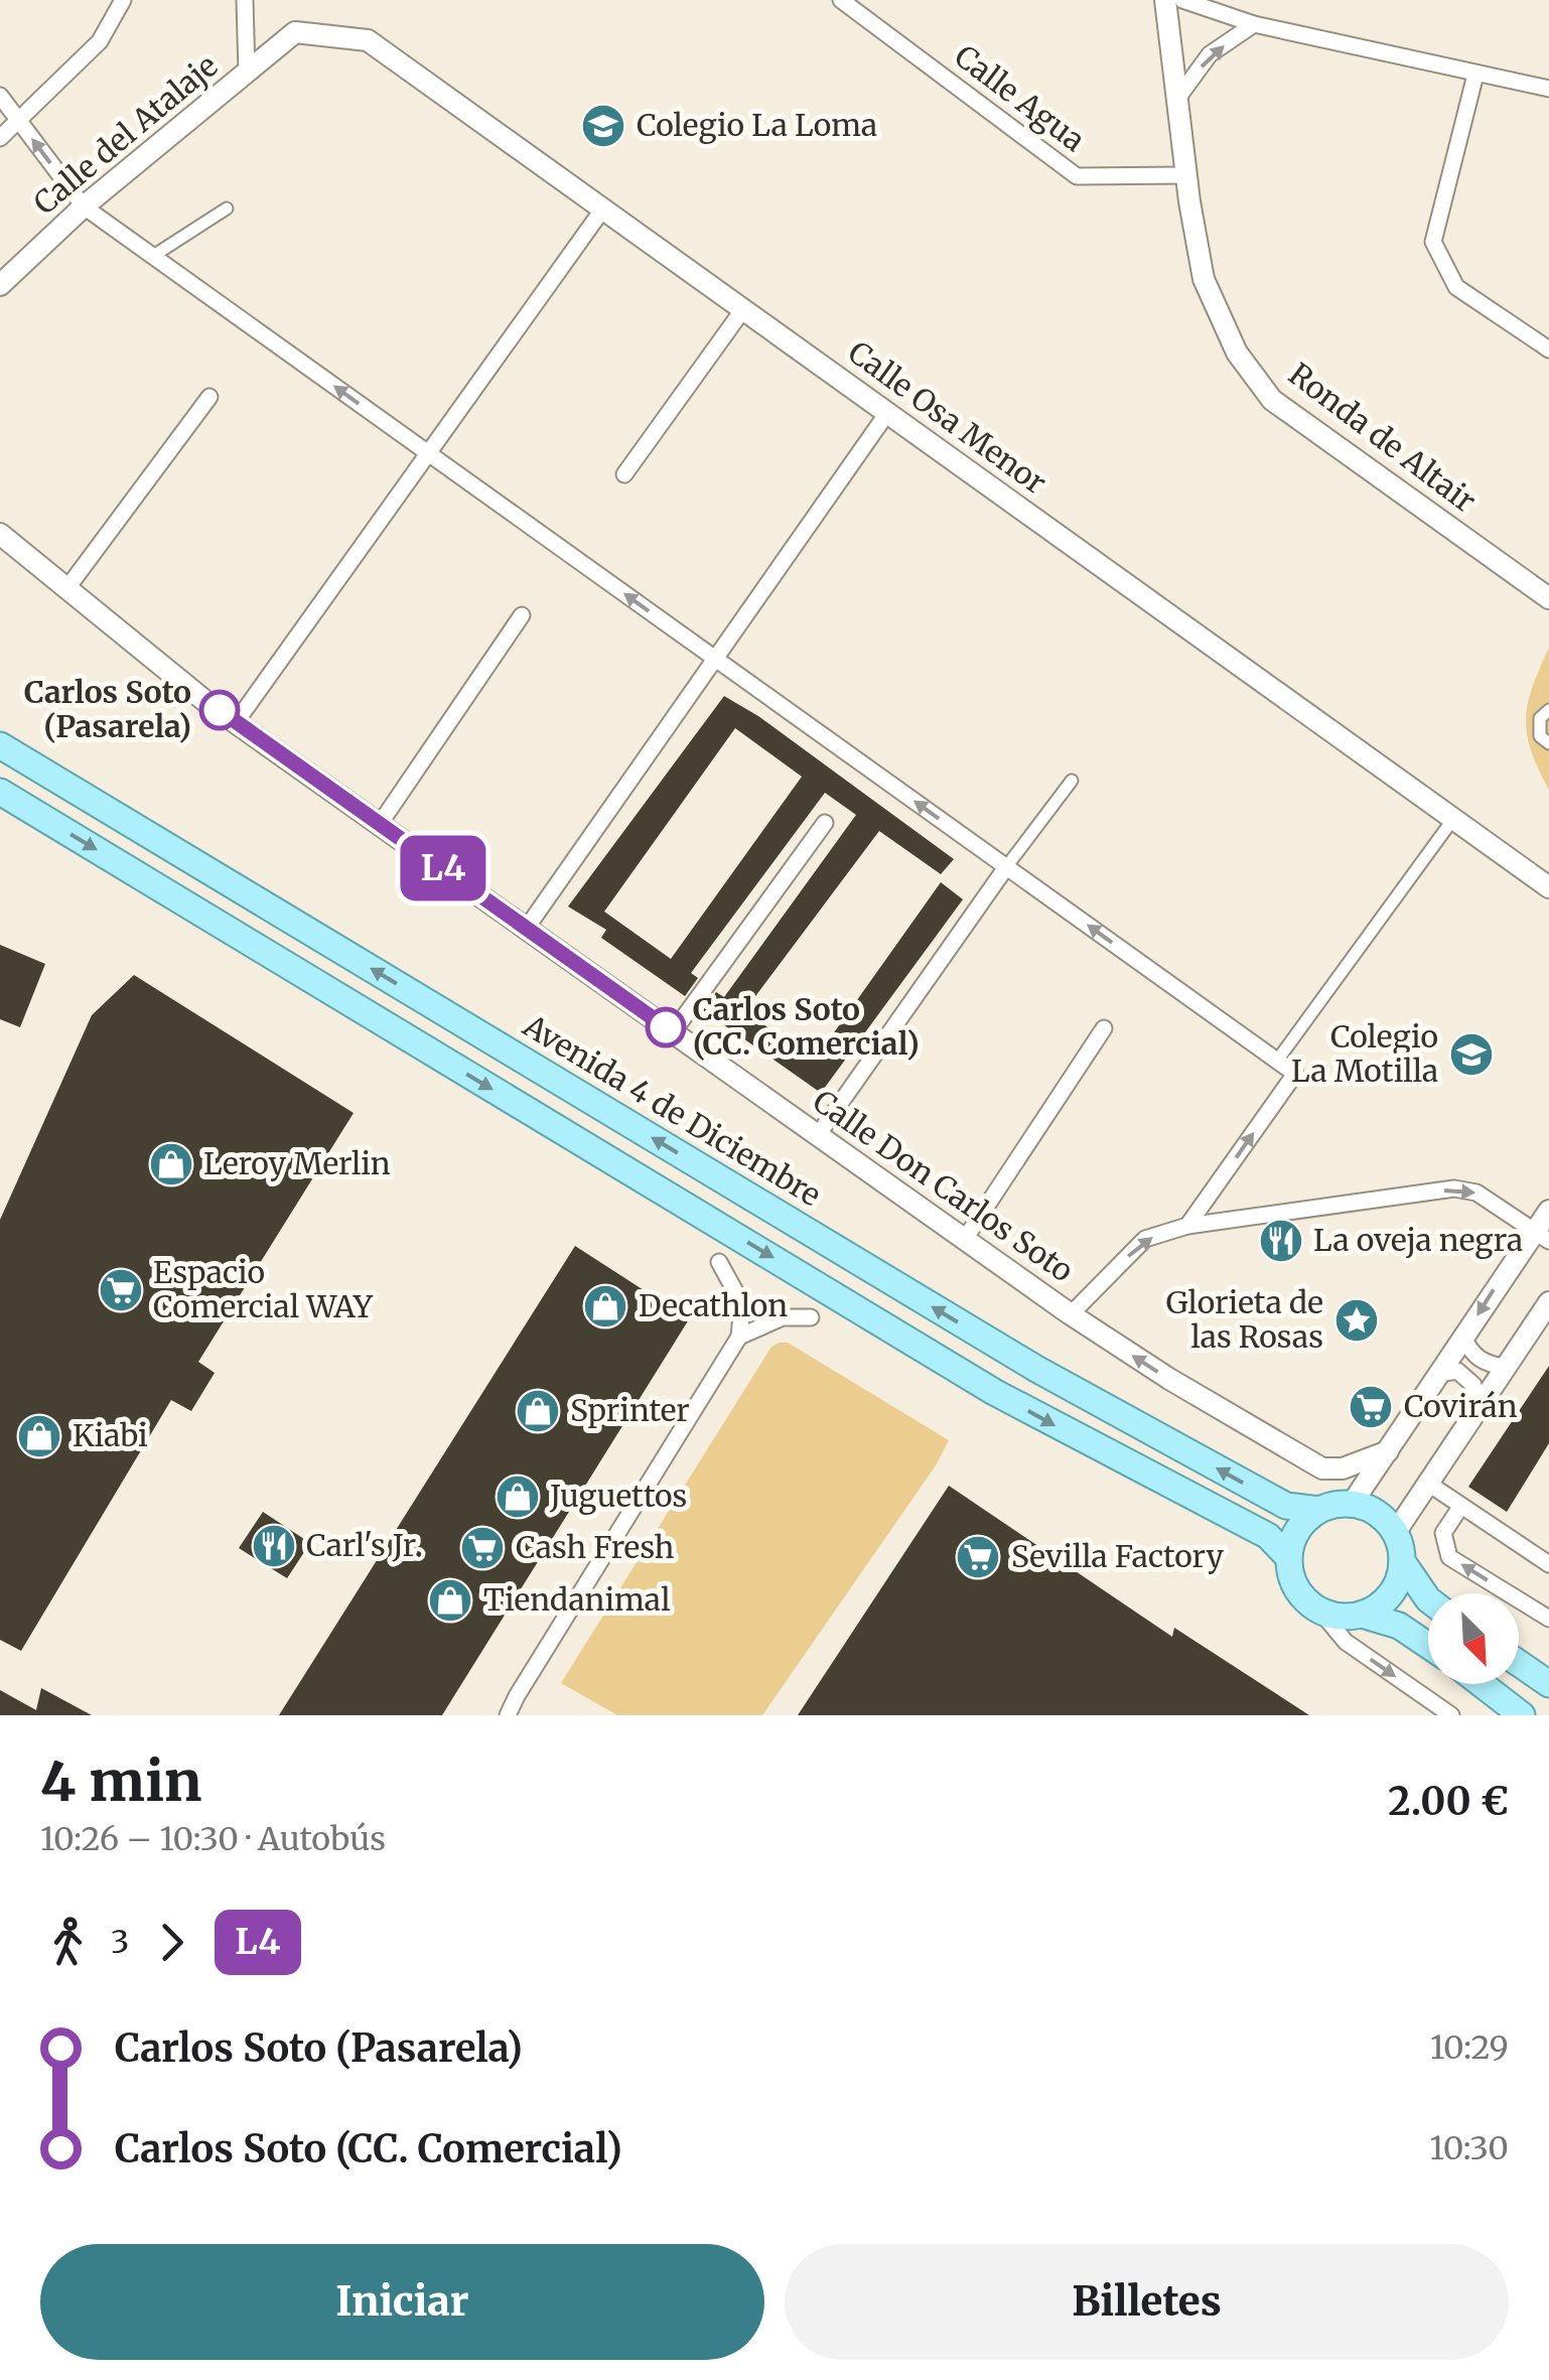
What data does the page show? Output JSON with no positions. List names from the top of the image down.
{
  "streets": {
    "main road": ["Avenida 4 de Diciembre"],
    "street": [
      "Calle Agua",
      "Calle del Atalaje",
      "Calle Osa Menor",
      "Ronda de Altair",
      "Calle Don Carlos Soto"
    ]
  },
  "crossings": [
    ["Calle Agua", "Ronda de Altair"],
    ["Calle del Atalaje", "Calle Osa Menor"]
  ],
  "places": {
    "school or university": ["Colegio La Loma", "Colegio La Motilla"],
    "other": ["Carlos Soto (Pasarela)", "Carlos Soto (CC. Comercial)"],
    "shop": [
      "Leroy Merlin",
      "Decathlon",
      "Sprinter",
      "Kiabi",
      "Juguettos",
      "Tiendanimal"
    ],
    "restaurant": ["La oveja negra", "Carl's Jr."],
    "supermarket": [
      "Espacio Comercial WAY",
      "Covirán",
      "Cash Fresh",
      "Sevilla Factory"
    ],
    "place": ["Glorieta de las Rosas"]
  },
  "lines": ["bus line L4"],
  "north": "bottom right",
  "page": {
    "on_map": "L4",
    "heading": ["4 min", "10:26 – 10:30 · Autobús", "2.00 €"],
    "legs": ["3", "L4"],
    "list": [
      {
        "name": "Carlos Soto (Pasarela)",
        "value": "10:29"
      },
      {
        "name": "Carlos Soto (CC. Comercial)",
        "value": "10:30"
      }
    ],
    "buttons": ["Iniciar", "Billetes"]
  }
}
